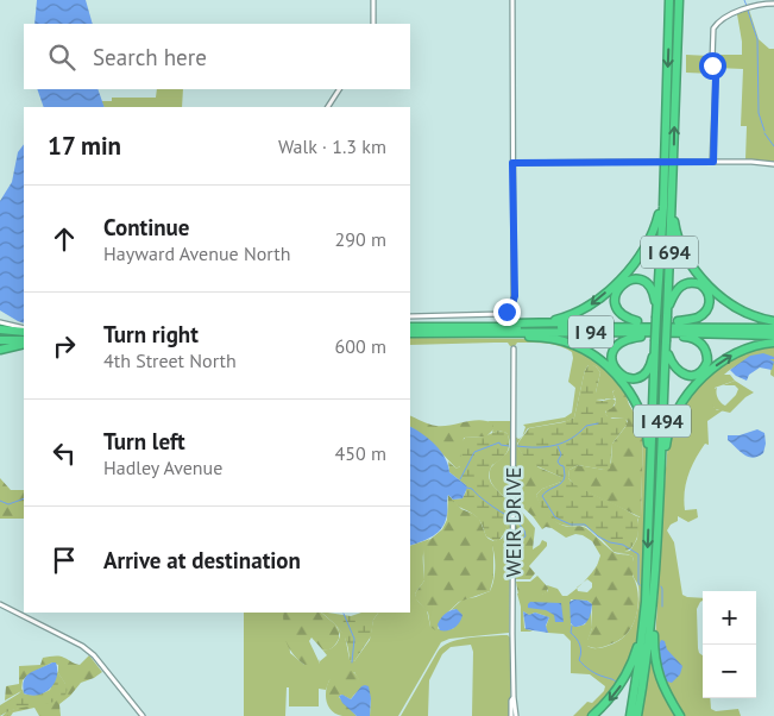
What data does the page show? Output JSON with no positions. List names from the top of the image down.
{
  "streets": {
    "highway": ["I 694", "I 94", "I 494"],
    "street": ["WEIR DRIVE"]
  },
  "crossings": [
    ["I 694", "I 494"]
  ],
  "page": {
    "search": "Search here",
    "heading": ["17 min", "Walk · 1.3 km"],
    "list": [
      ["Continue", "Hayward Avenue North", "290 m"],
      ["Turn right", "4th Street North", "600 m"],
      ["Turn left", "Hadley Avenue", "450 m"],
      "Arrive at destination"
    ],
    "map_buttons": ["+", "−"]
  }
}
